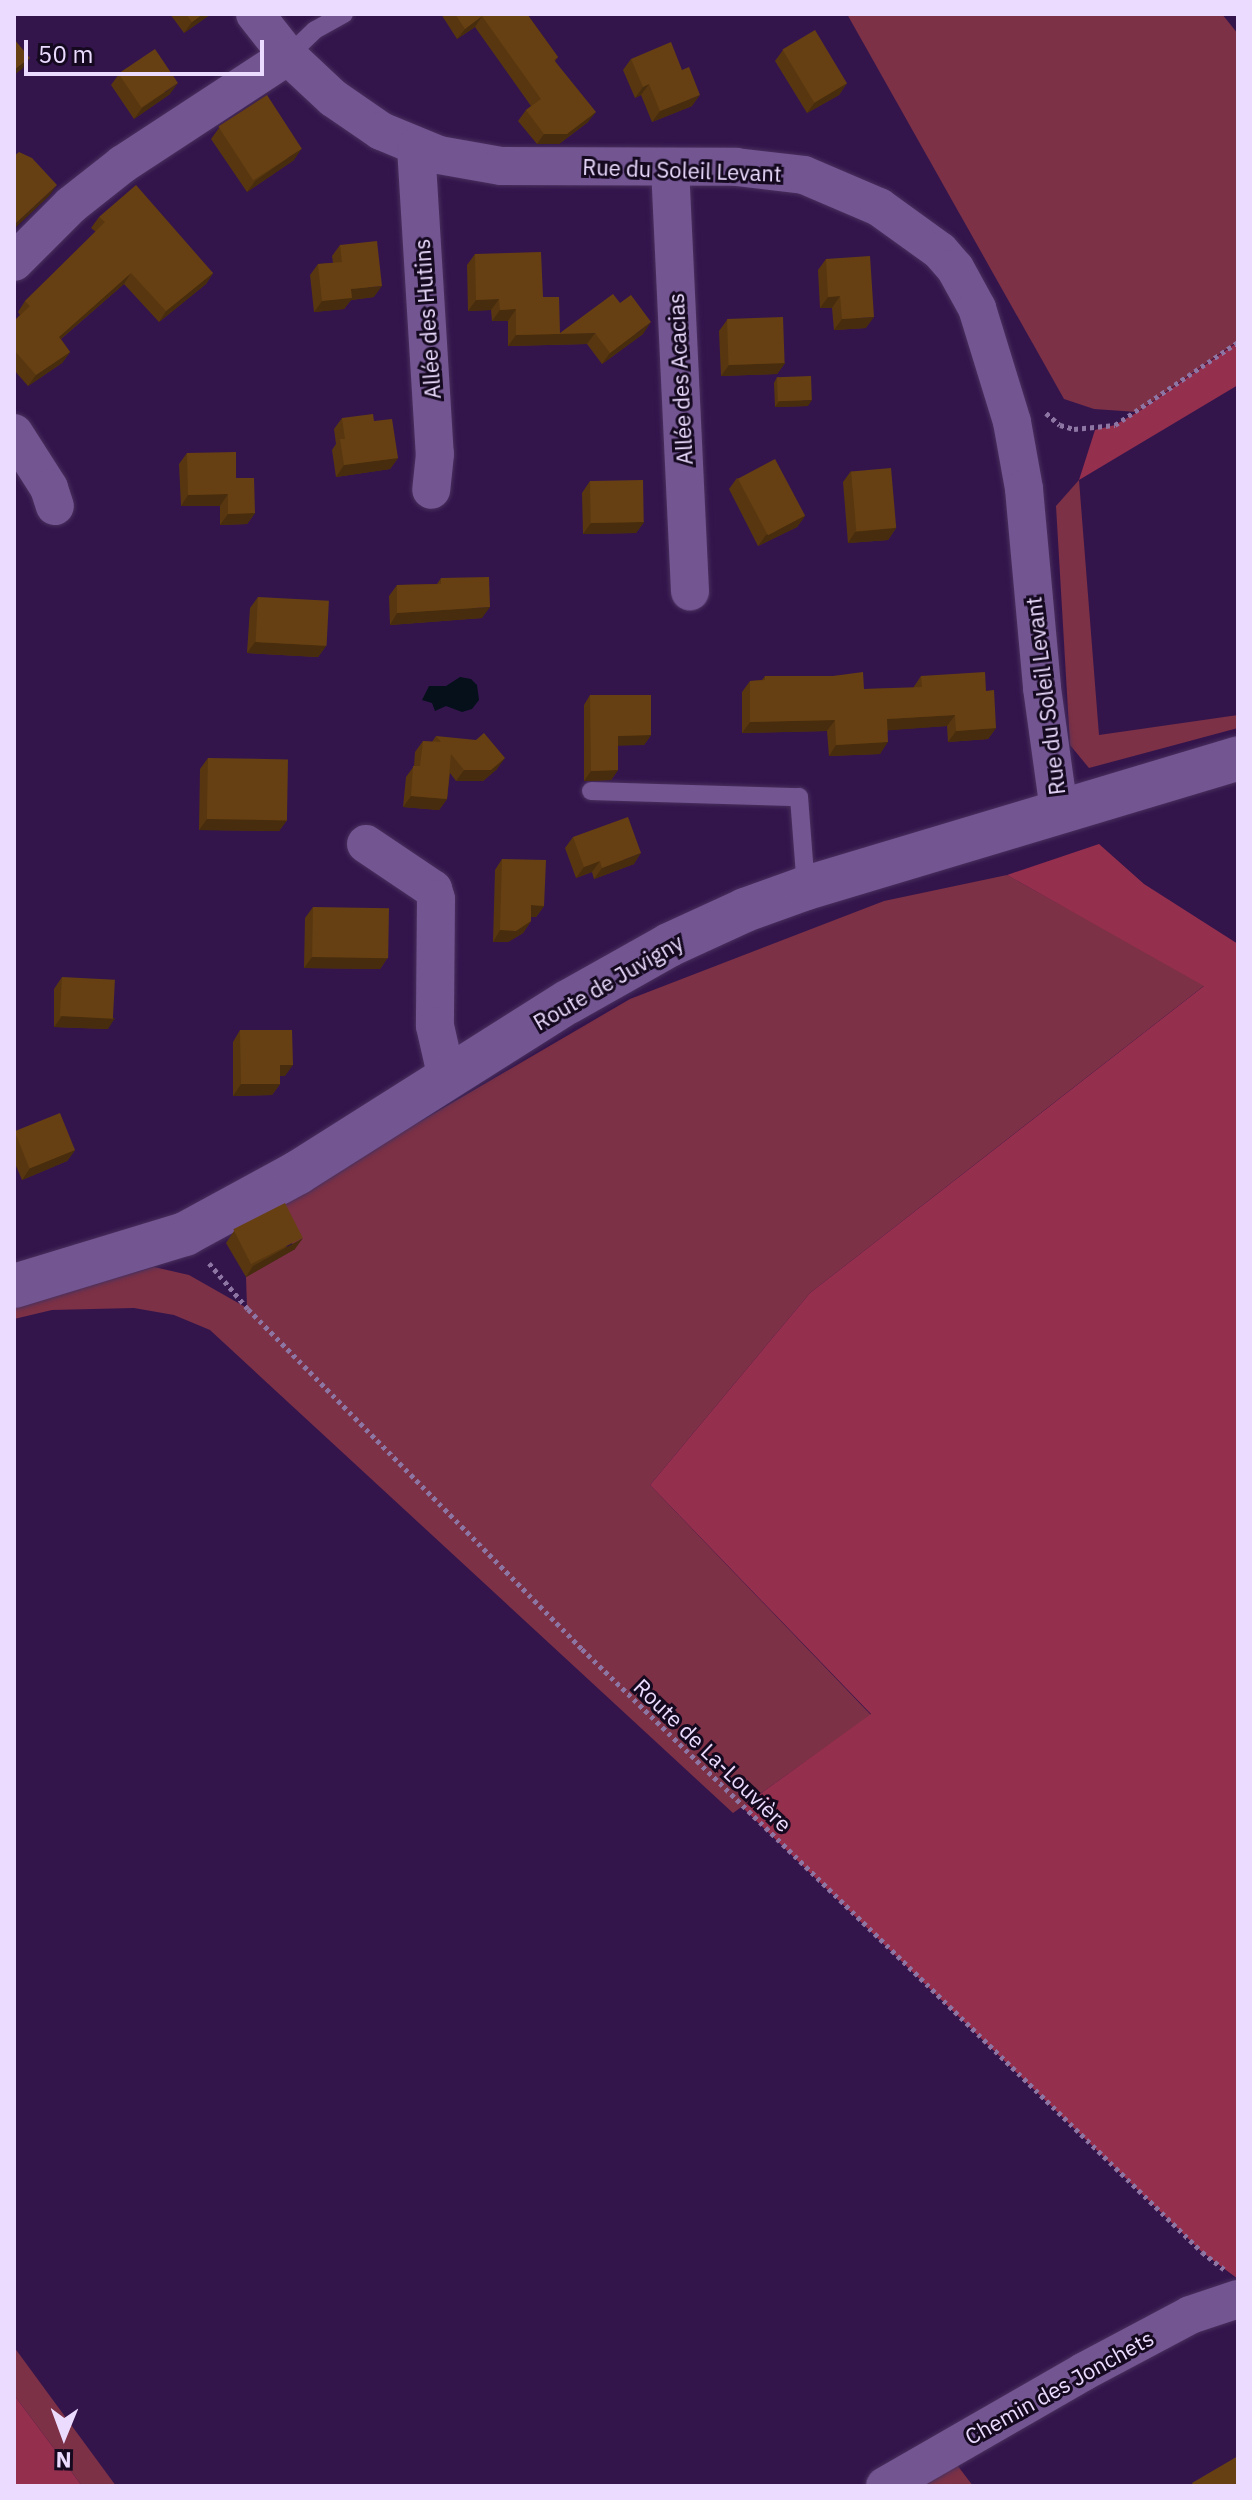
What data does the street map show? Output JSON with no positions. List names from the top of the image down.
{
  "streets": {
    "street": [
      "Rue du Soleil Levant",
      "Allée des Hutins",
      "Allée des Acacias",
      "Route de Juvigny",
      "Chemin des Jonchets"
    ],
    "path": ["Route de La-Louvière"]
  },
  "crossings": [
    ["Rue du Soleil Levant", "Allée des Hutins"],
    ["Rue du Soleil Levant", "Allée des Acacias"],
    ["Rue du Soleil Levant", "Route de Juvigny"],
    ["Route de Juvigny", "Route de La-Louvière"],
    ["Route de La-Louvière", "Chemin des Jonchets"]
  ],
  "scale_bar": "50 m",
  "north": "bottom"
}
